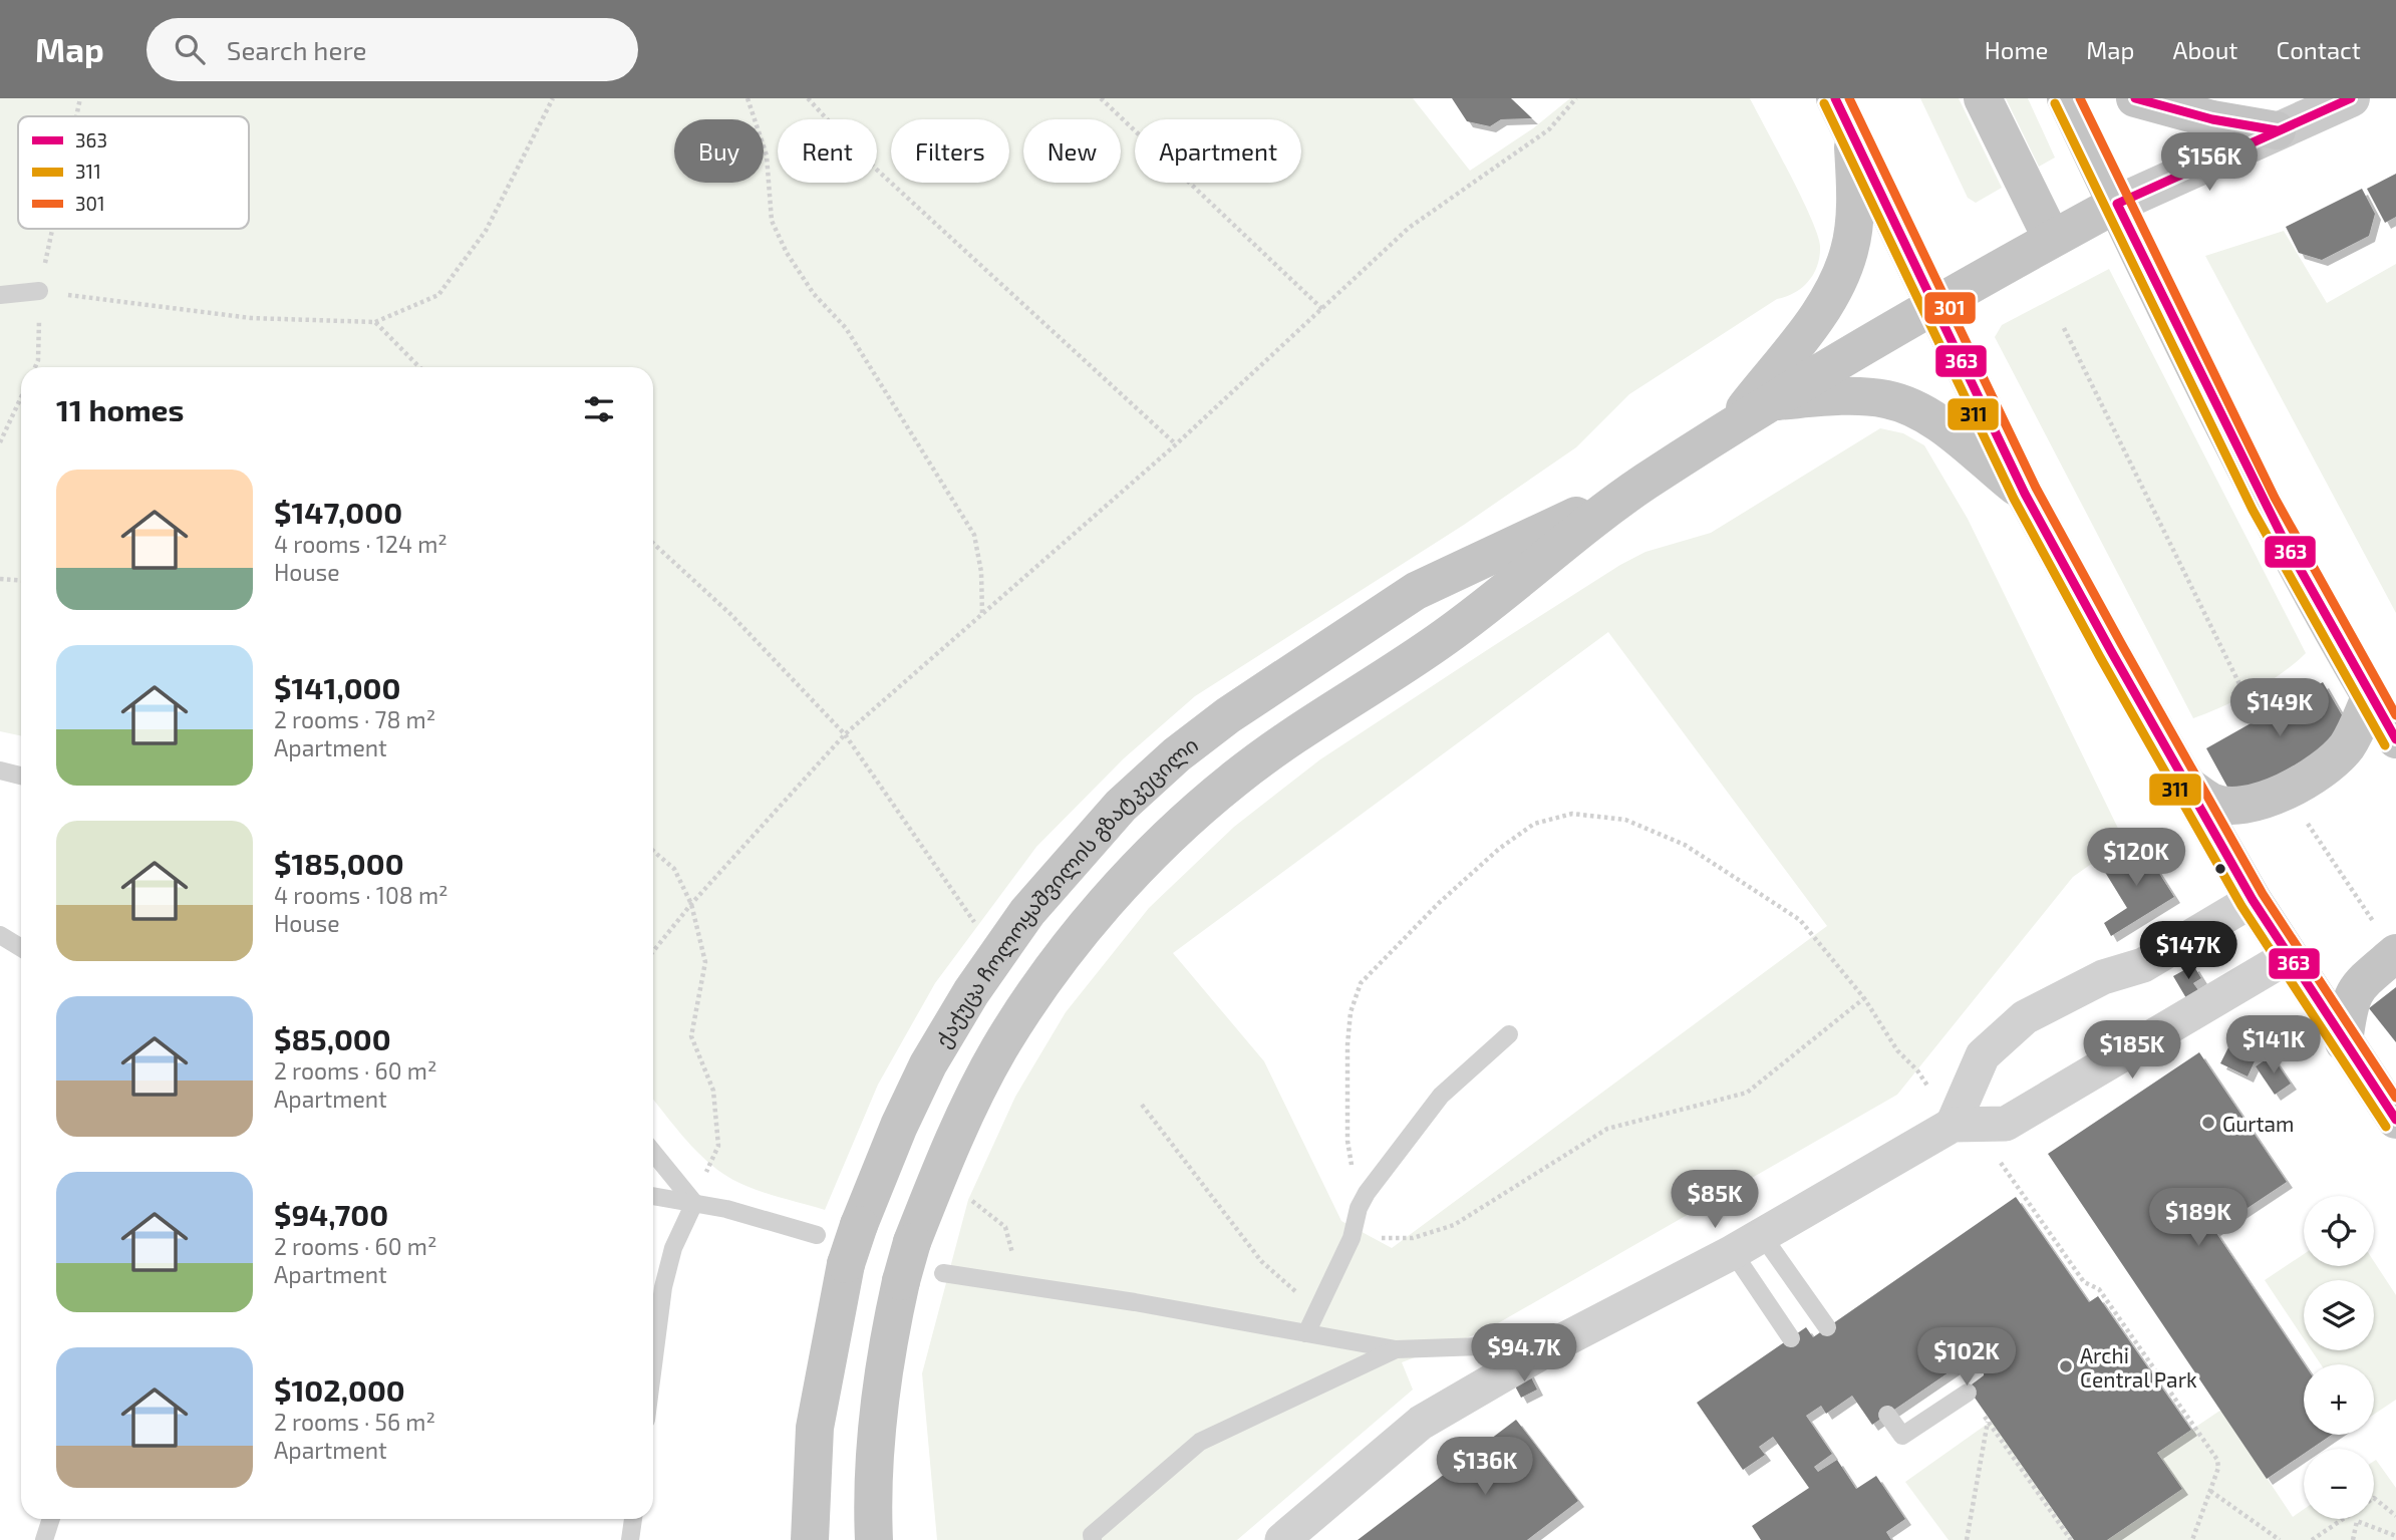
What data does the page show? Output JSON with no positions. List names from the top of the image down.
{
  "streets": {
    "main road": ["ქაქუცა ჩოლოყაშვილის გზატკეცილი"]
  },
  "places": ["Gurtam", "Archi Central Park"],
  "lines": ["transit line 363", "transit line 301", "transit line 311"],
  "legend": ["363", "311", "301"],
  "page": {
    "header": "Map",
    "search": "Search here",
    "nav": [
      "Home",
      "Map",
      "About",
      "Contact"
    ],
    "chip": [
      "Buy",
      "Rent",
      "Filters",
      "New",
      "Apartment"
    ],
    "price": [
      "$156K",
      "$149K",
      "$120K",
      "$147K",
      "$141K",
      "$185K",
      "$85K",
      "$189K",
      "$94.7K",
      "$102K",
      "$136K"
    ],
    "heading": "11 homes",
    "list": [
      {
        "name": "$147,000",
        "note": "4 rooms · 124 m² · House"
      },
      {
        "name": "$141,000",
        "note": "2 rooms · 78 m² · Apartment"
      },
      {
        "name": "$185,000",
        "note": "4 rooms · 108 m² · House"
      },
      {
        "name": "$85,000",
        "note": "2 rooms · 60 m² · Apartment"
      },
      {
        "name": "$94,700",
        "note": "2 rooms · 60 m² · Apartment"
      },
      {
        "name": "$102,000",
        "note": "2 rooms · 56 m² · Apartment"
      }
    ],
    "map_buttons": ["+", "−"]
  }
}
